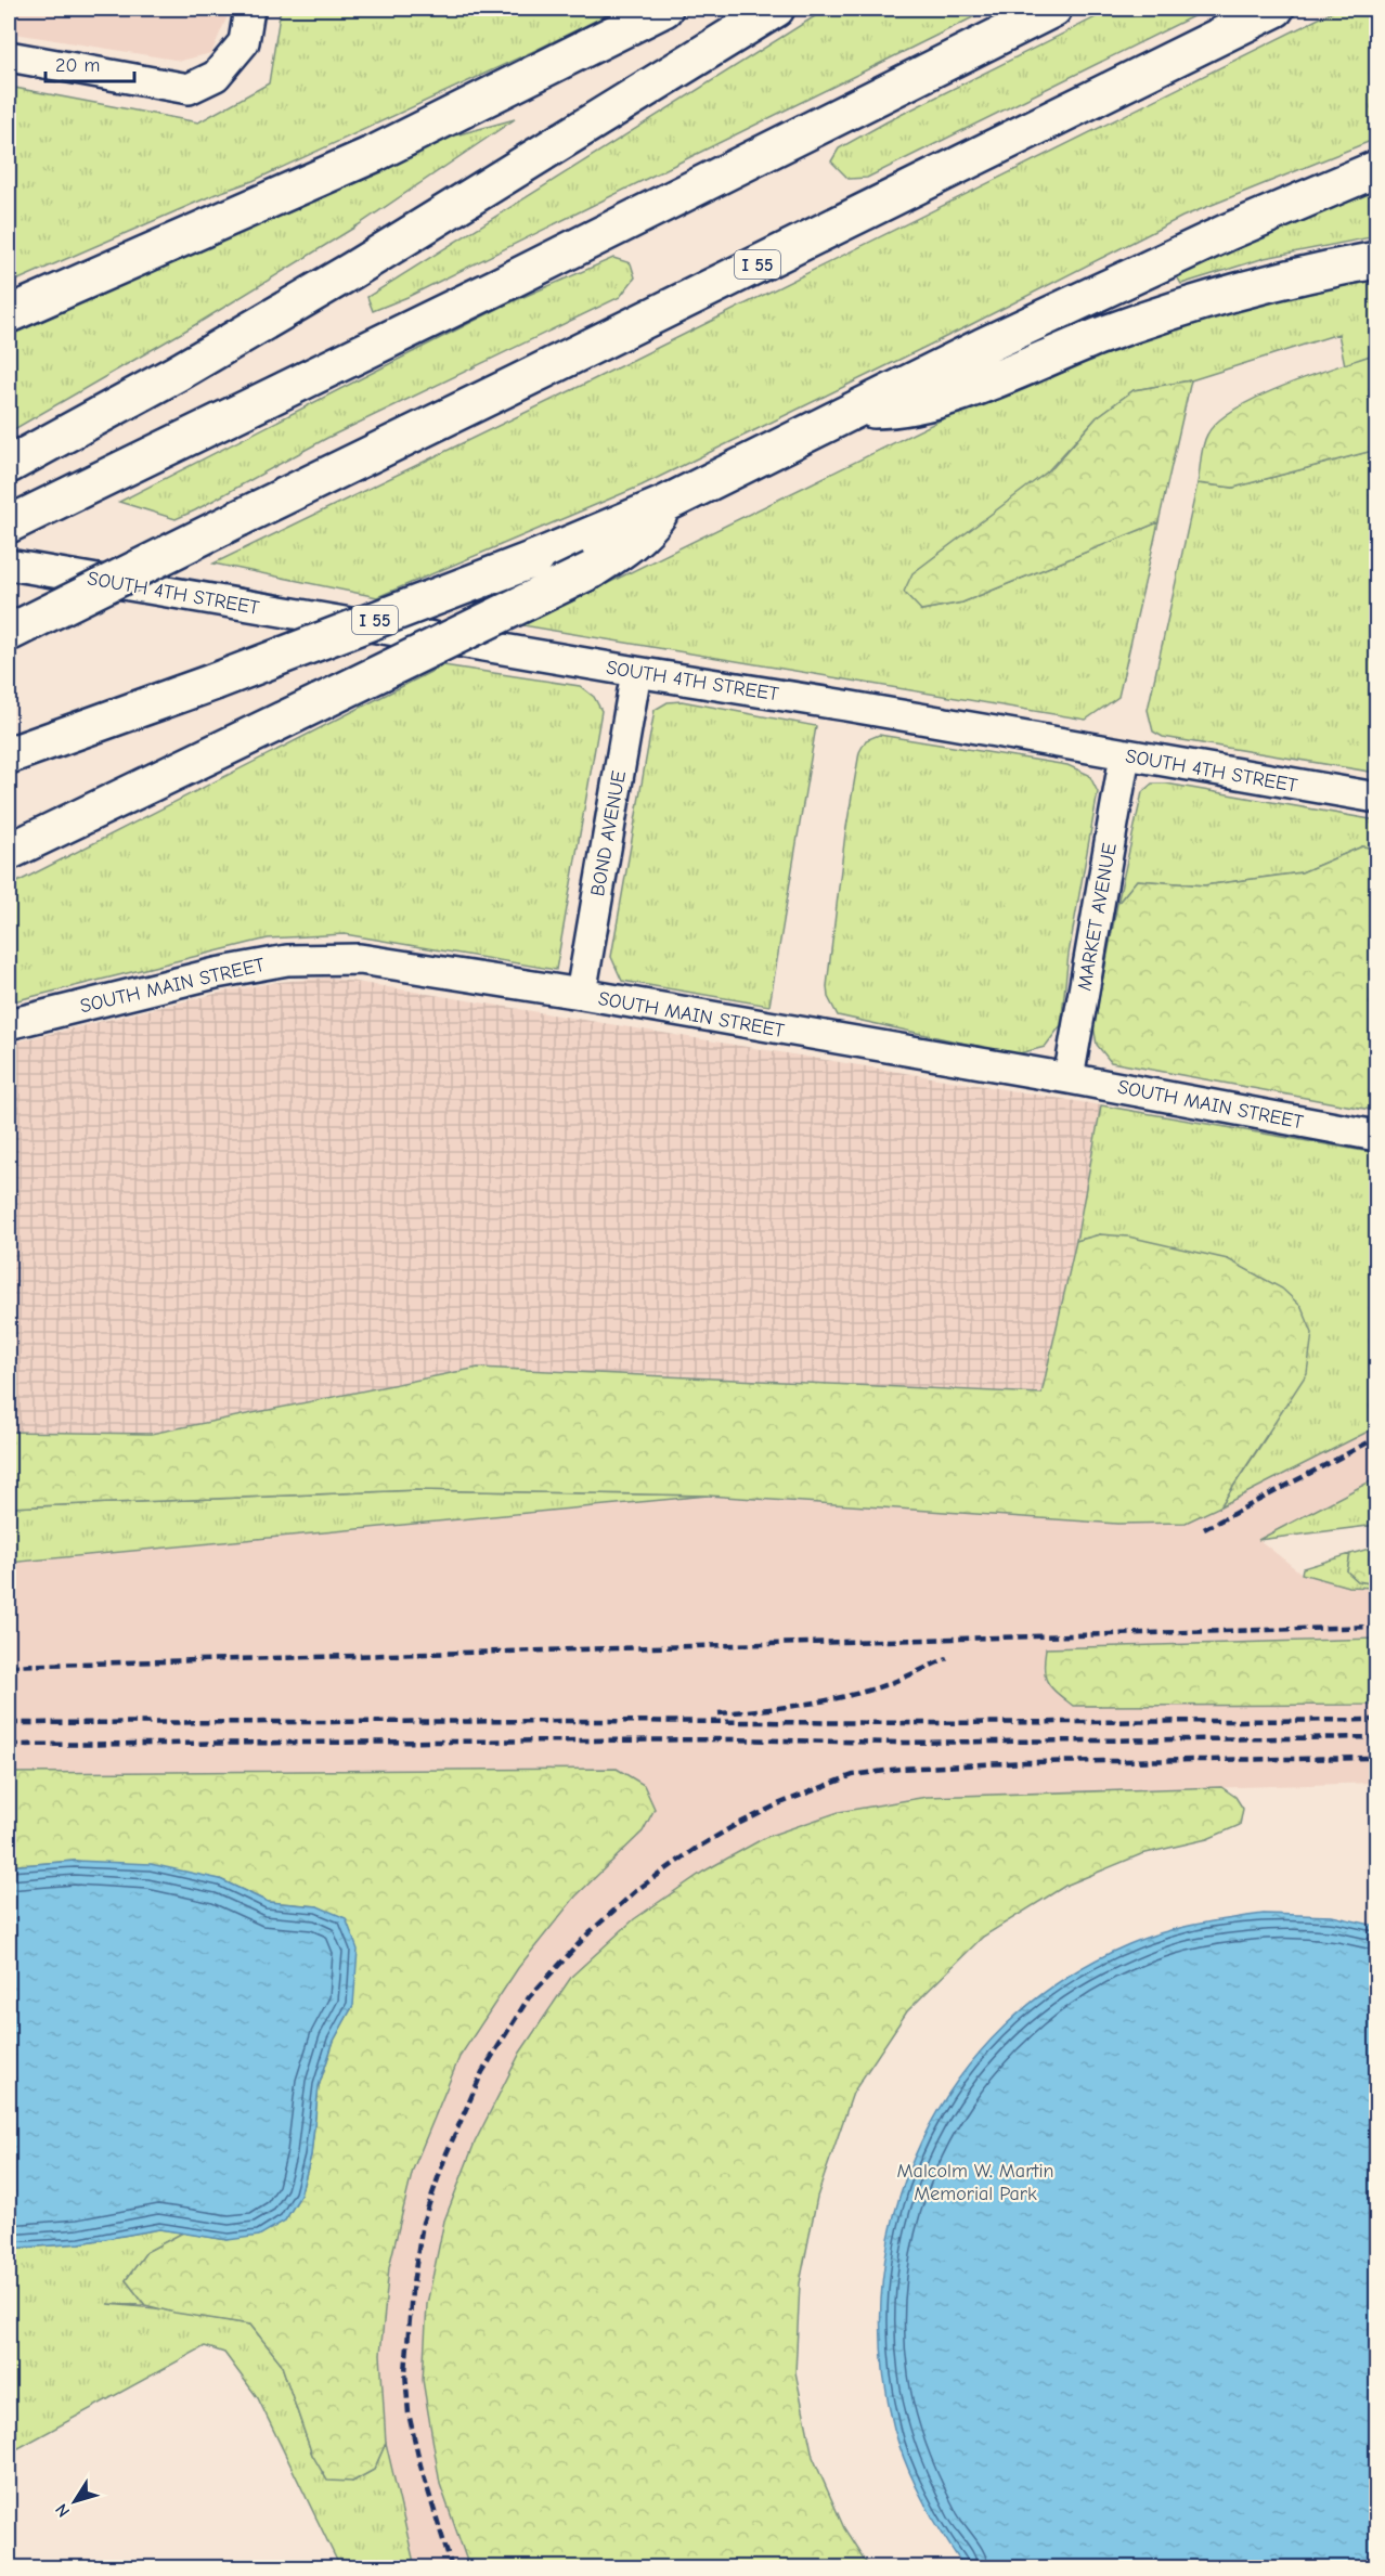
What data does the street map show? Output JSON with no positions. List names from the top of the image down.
{
  "streets": {
    "highway": ["I 55"],
    "street": [
      "SOUTH 4TH STREET",
      "BOND AVENUE",
      "MARKET AVENUE",
      "SOUTH MAIN STREET"
    ]
  },
  "crossings": [
    ["SOUTH 4TH STREET", "BOND AVENUE"],
    ["SOUTH 4TH STREET", "MARKET AVENUE"],
    ["BOND AVENUE", "SOUTH MAIN STREET"],
    ["MARKET AVENUE", "SOUTH MAIN STREET"]
  ],
  "parks": ["Malcolm W. Martin Memorial Park"],
  "scale_bar": "20 m",
  "north": "bottom left"
}
